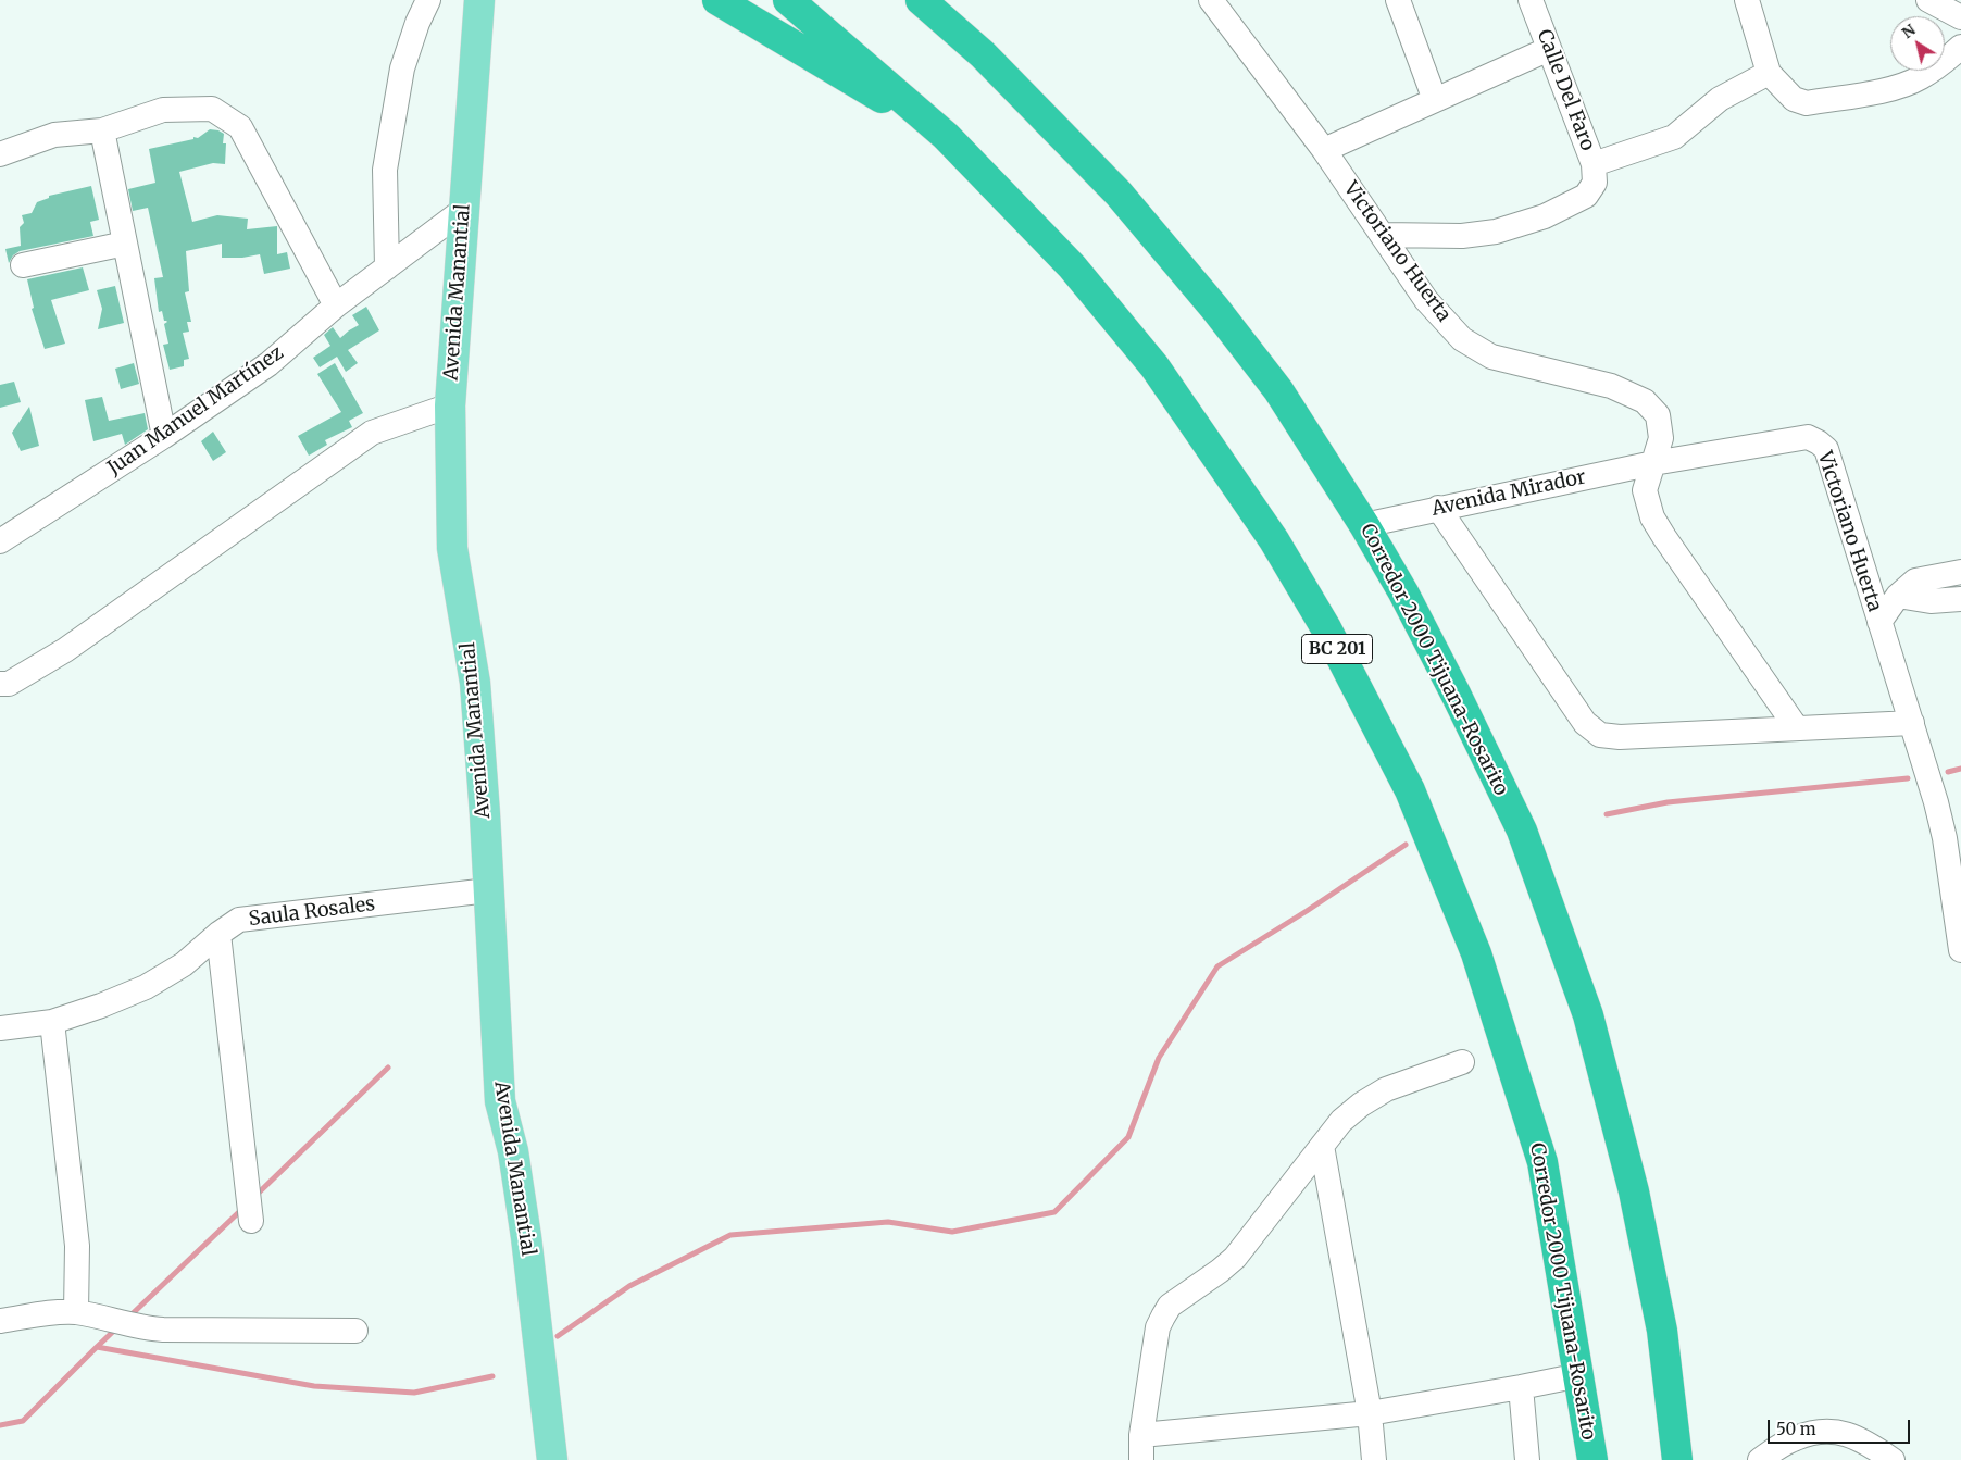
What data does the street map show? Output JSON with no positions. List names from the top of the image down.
{
  "streets": {
    "highway": ["BC 201", "Corredor 2000 Tijuana-Rosarito"],
    "main road": ["Avenida Manantial"],
    "street": [
      "Calle Del Faro",
      "Victoriano Huerta",
      "Juan Manuel Martínez",
      "Avenida Mirador",
      "Saula Rosales"
    ]
  },
  "crossings": [
    ["Victoriano Huerta", "Avenida Mirador"],
    ["Avenida Manantial", "Juan Manuel Martínez"],
    ["Avenida Manantial", "Saula Rosales"],
    ["Avenida Mirador", "Corredor 2000 Tijuana-Rosarito"]
  ],
  "scale_bar": "50 m",
  "north": "top left"
}
